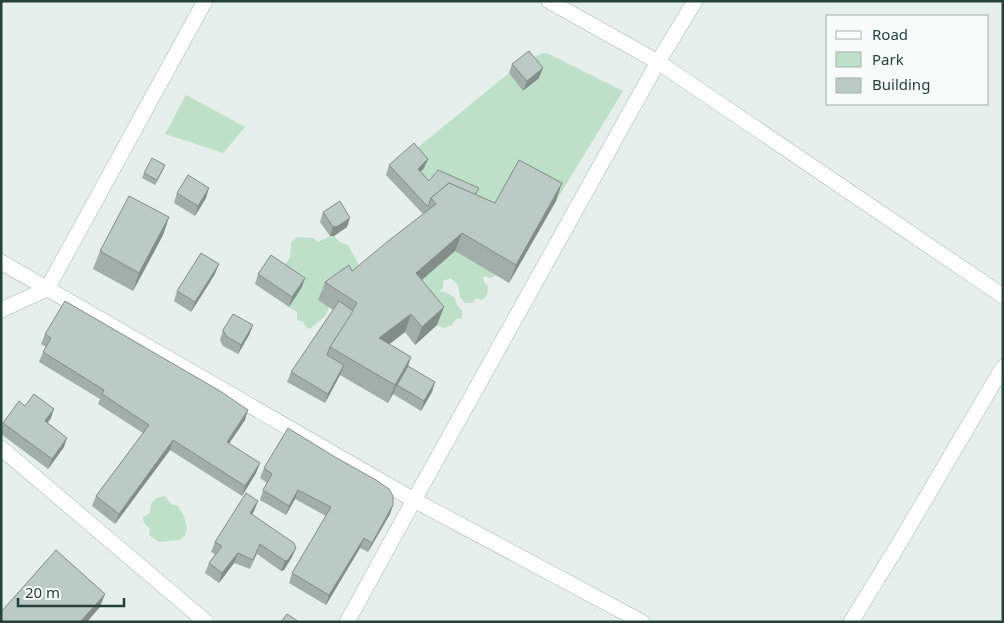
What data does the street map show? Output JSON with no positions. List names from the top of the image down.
{
  "legend": ["Road", "Park", "Building"],
  "scale_bar": "20 m"
}
